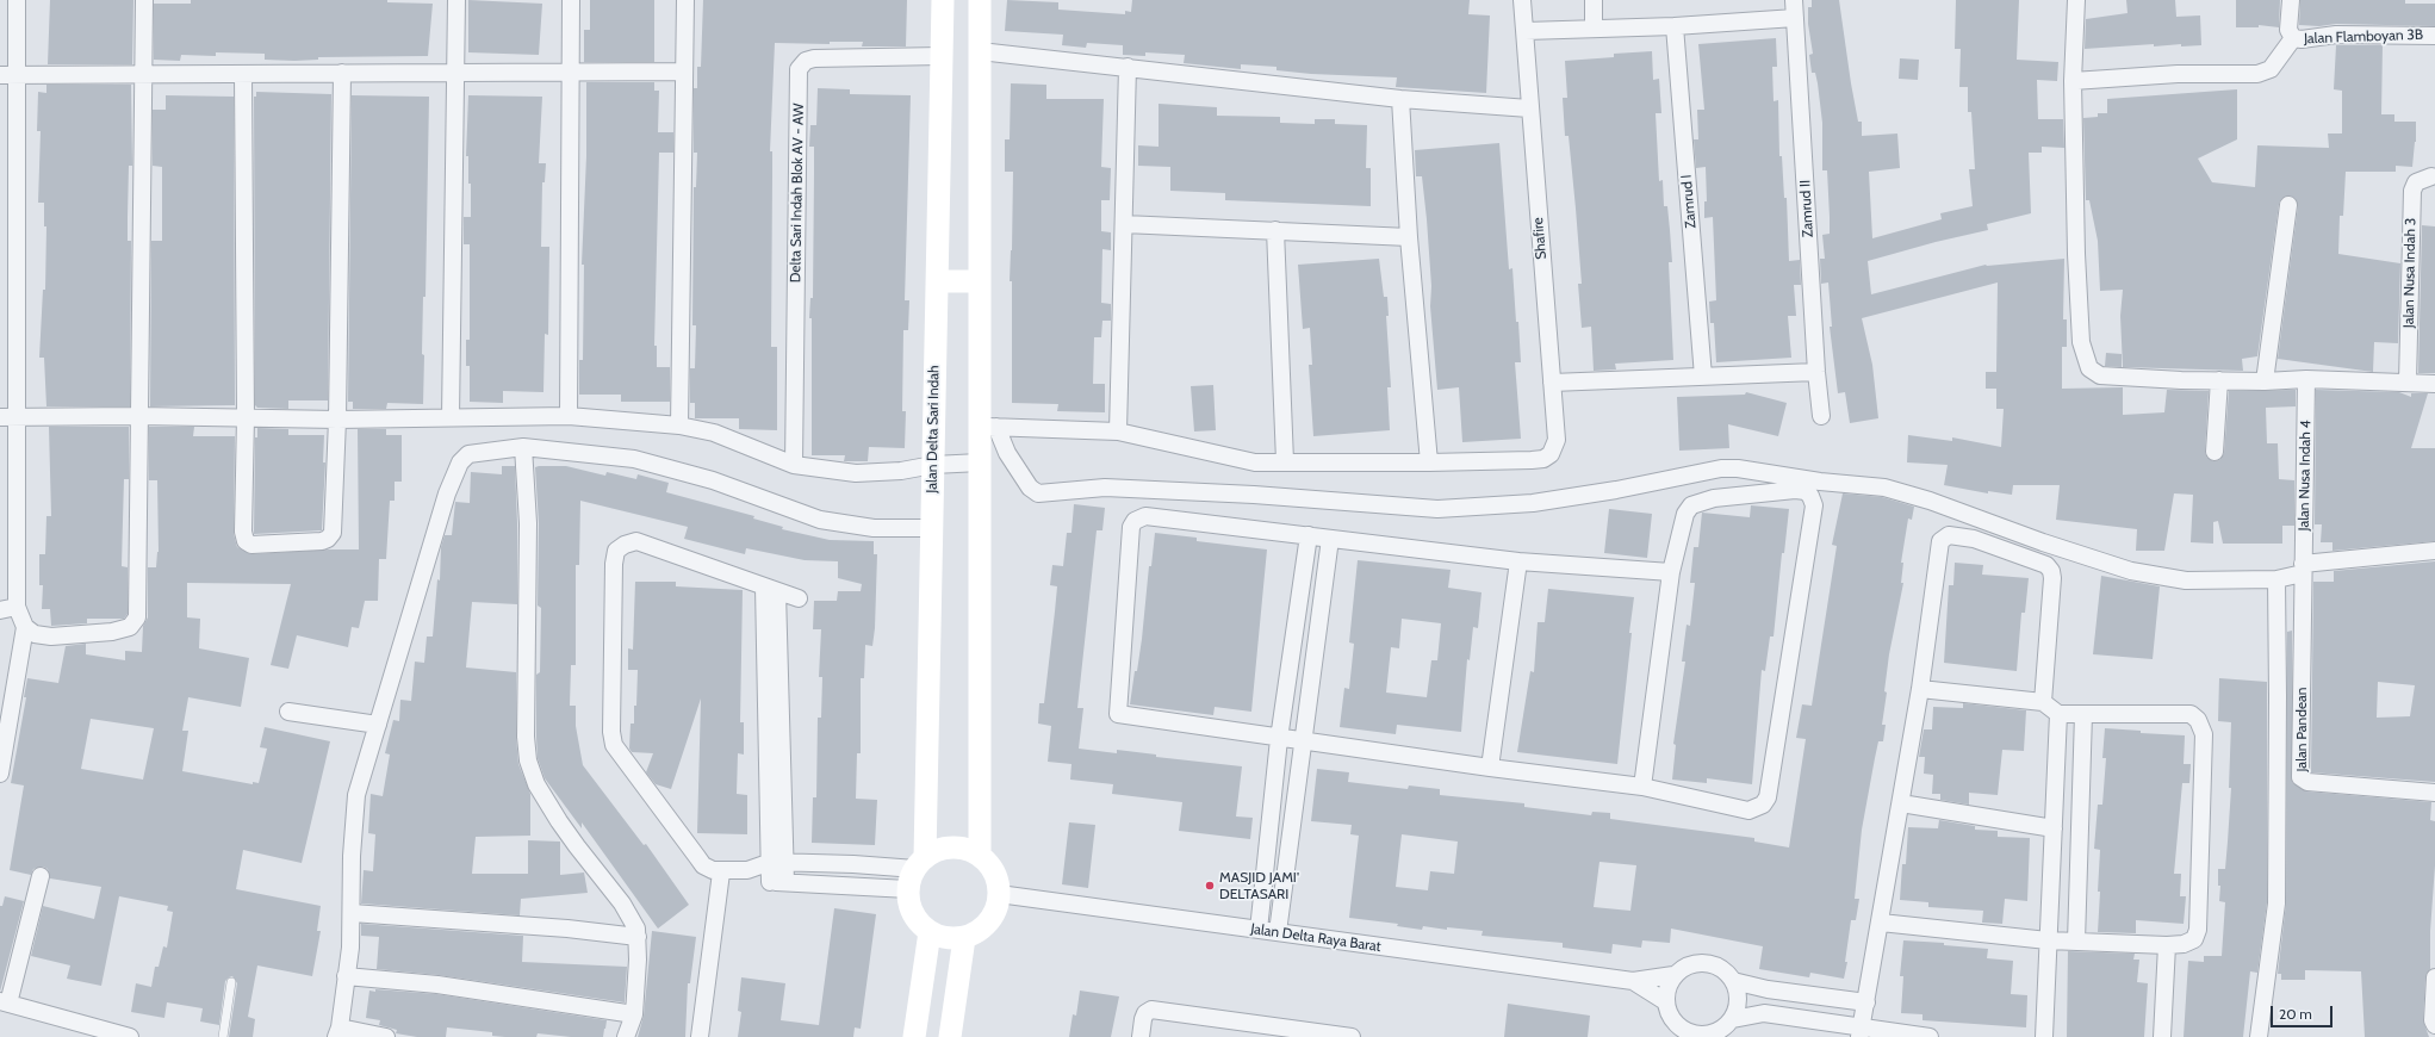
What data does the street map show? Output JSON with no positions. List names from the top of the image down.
{
  "streets": {
    "street": [
      "Jalan Flamboyan 3B",
      "Delta Sari Indah Blok AV - AW",
      "Zamrud I",
      "Zamrud II",
      "Shafire",
      "Jalan Nusa Indah 3",
      "Jalan Delta Sari Indah",
      "Jalan Nusa Indah 4",
      "Jalan Pandean",
      "Jalan Delta Raya Barat"
    ]
  },
  "crossings": [
    ["Delta Sari Indah Blok AV - AW", "Jalan Delta Sari Indah"],
    ["Jalan Delta Sari Indah", "Jalan Delta Raya Barat"],
    ["Jalan Nusa Indah 4", "Jalan Pandean"]
  ],
  "places": ["MASJID JAMI' DELTASARI"],
  "scale_bar": "20 m"
}
